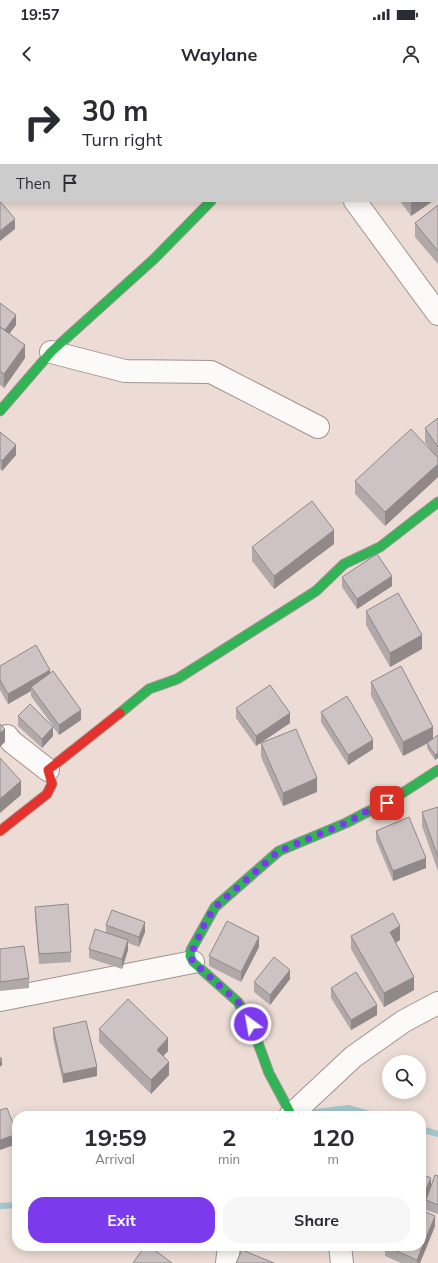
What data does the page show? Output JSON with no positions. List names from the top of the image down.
{
  "page": {
    "status": "19:57",
    "header": "Waylane",
    "turn": ["30 m", "Turn right"],
    "then": "Then",
    "eta": [
      "19:59",
      "Arrival",
      "2",
      "min",
      "120",
      "m"
    ],
    "buttons": ["Exit", "Share"]
  }
}
